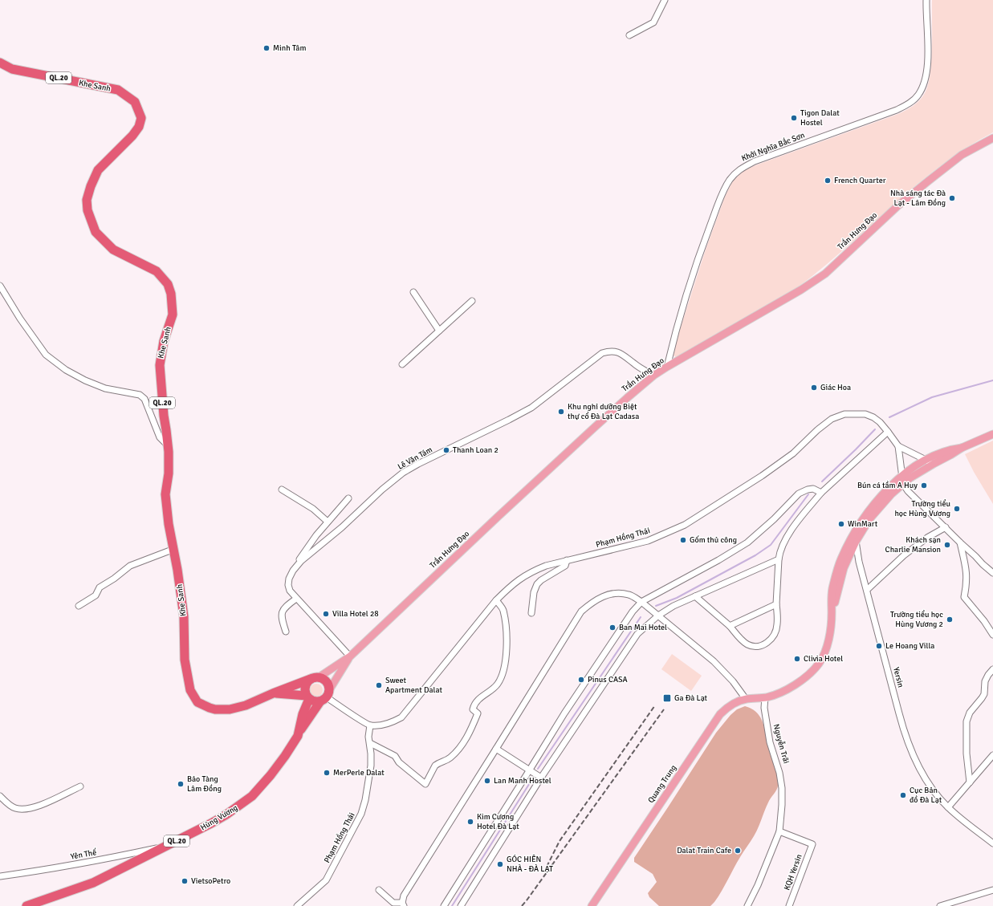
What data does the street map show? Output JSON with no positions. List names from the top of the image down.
{
  "streets": {
    "highway": ["QL.20", "Khe Sanh", "Hùng Vương"],
    "main road": ["Trần Hưng Đạo", "Yersin", "Quang Trung"],
    "street": [
      "Khởi Nghĩa Bắc Sơn",
      "Lê Văn Tám",
      "Phạm Hồng Thái",
      "Nguyễn Trãi",
      "Yên Thế",
      "KQH Yersin"
    ]
  },
  "crossings": [
    ["QL.20", "Khe Sanh"],
    ["QL.20", "Trần Hưng Đạo"],
    ["QL.20", "Hùng Vương"],
    ["Khe Sanh", "Trần Hưng Đạo"],
    ["Khe Sanh", "Hùng Vương"],
    ["Khởi Nghĩa Bắc Sơn", "Trần Hưng Đạo"],
    ["Trần Hưng Đạo", "Lê Văn Tám"],
    ["Trần Hưng Đạo", "Hùng Vương"],
    ["Phạm Hồng Thái", "Yersin"],
    ["Nguyễn Trãi", "Quang Trung"],
    ["Nguyễn Trãi", "KQH Yersin"],
    ["Hùng Vương", "Yên Thế"]
  ],
  "places": {
    "other": [
      "Minh Tâm",
      "Tigon Dalat Hostel",
      "French Quarter",
      "Nhà sáng tác Đà Lạt - Lâm Đồng",
      "Giác Hoa",
      "Khu nghỉ dưỡng Biệt thự cổ Đà Lạt Cadasa",
      "Thanh Loan 2",
      "Bún cá tầm A Huy",
      "Trường tiểu học Hùng Vương",
      "WinMart",
      "Gốm thủ công",
      "Khách sạn Charlie Mansion",
      "Villa Hotel 28",
      "Trường tiểu học Hùng Vương 2",
      "Ban Mai Hotel",
      "Le Hoang Villa",
      "Clivia Hotel",
      "Pinus CASA",
      "Sweet Apartment Dalat",
      "MerPerle Dalat",
      "Lan Manh Hostel",
      "Bảo Tàng Lâm Đồng",
      "Cục Bản đồ Đà Lạt",
      "Kim Cương Hotel Đà Lạt",
      "Dalat Train Cafe",
      "GÓC HIÊN NHÀ - ĐÀ LẠT",
      "VietsoPetro"
    ],
    "transit": ["Ga Đà Lạt"]
  }
}
